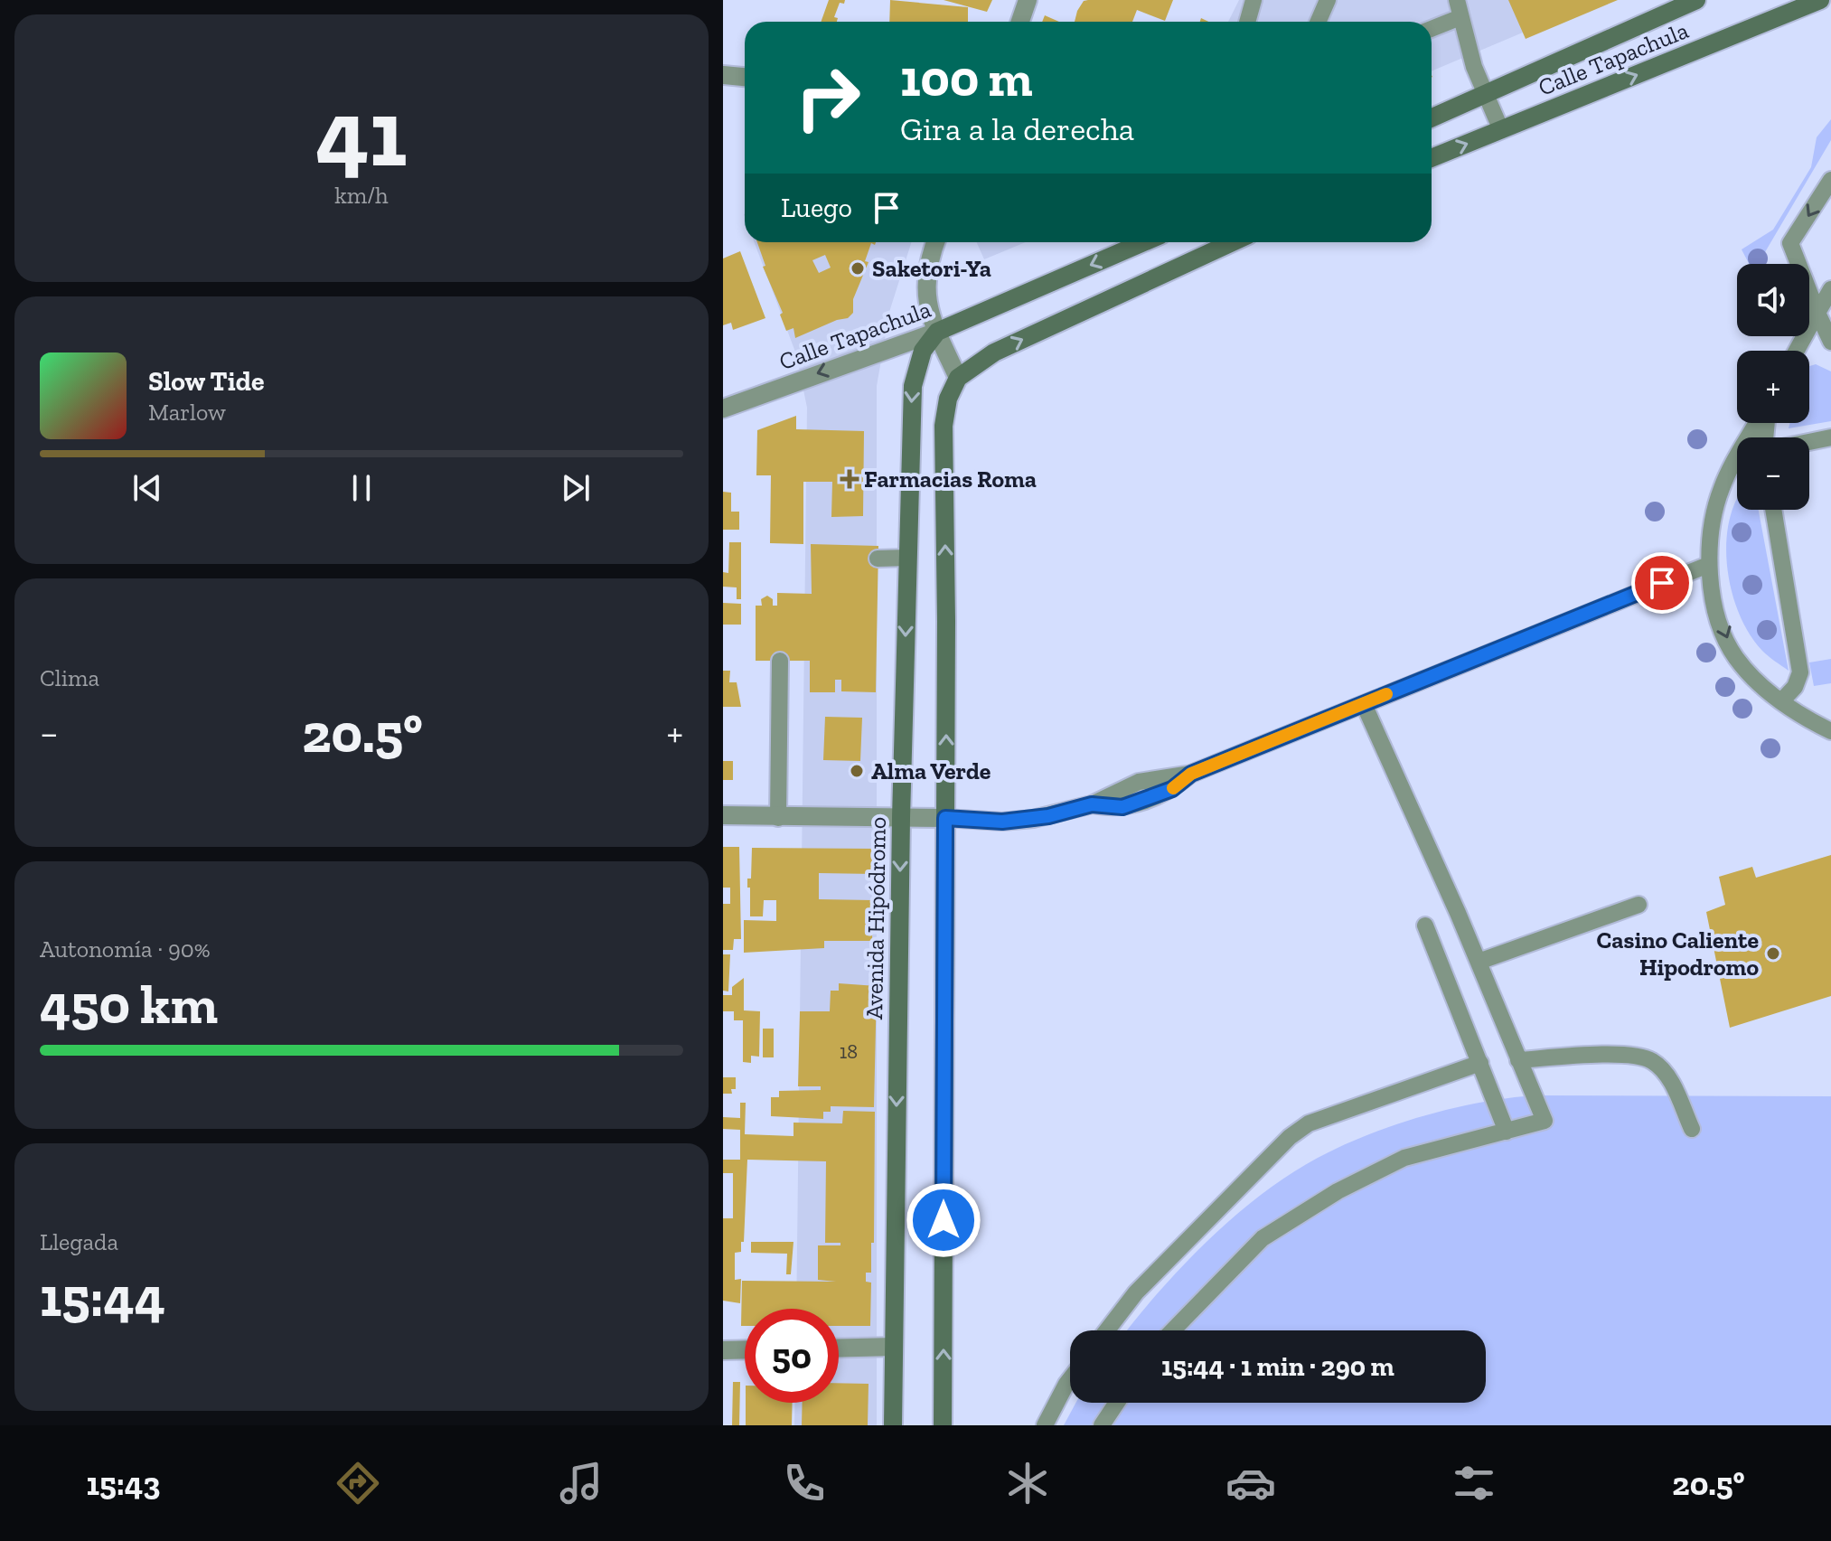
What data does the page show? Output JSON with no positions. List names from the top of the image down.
{
  "streets": {
    "main road": ["Calle Tapachula", "Avenida Hipódromo"]
  },
  "crossings": [
    ["Calle Tapachula", "Avenida Hipódromo"]
  ],
  "places": {
    "other": ["Saketori-Ya", "Alma Verde", "Casino Caliente Hipodromo"],
    "health": ["Farmacias Roma"]
  },
  "house_numbers": ["18"],
  "page": {
    "tile": [
      ["41", "km/h"],
      "Clima",
      ["Autonomía · 90%", "450 km"],
      ["Llegada", "15:44"]
    ],
    "turn": ["100 m", "Gira a la derecha"],
    "then": "Luego",
    "map_buttons": ["+", "−"],
    "song": ["Slow Tide", "Marlow"],
    "heat": ["−", "20.5°", "+"],
    "limit": "50",
    "trip": "15:44 · 1 min · 290 m",
    "tabs": ["15:43", "20.5°"]
  }
}
